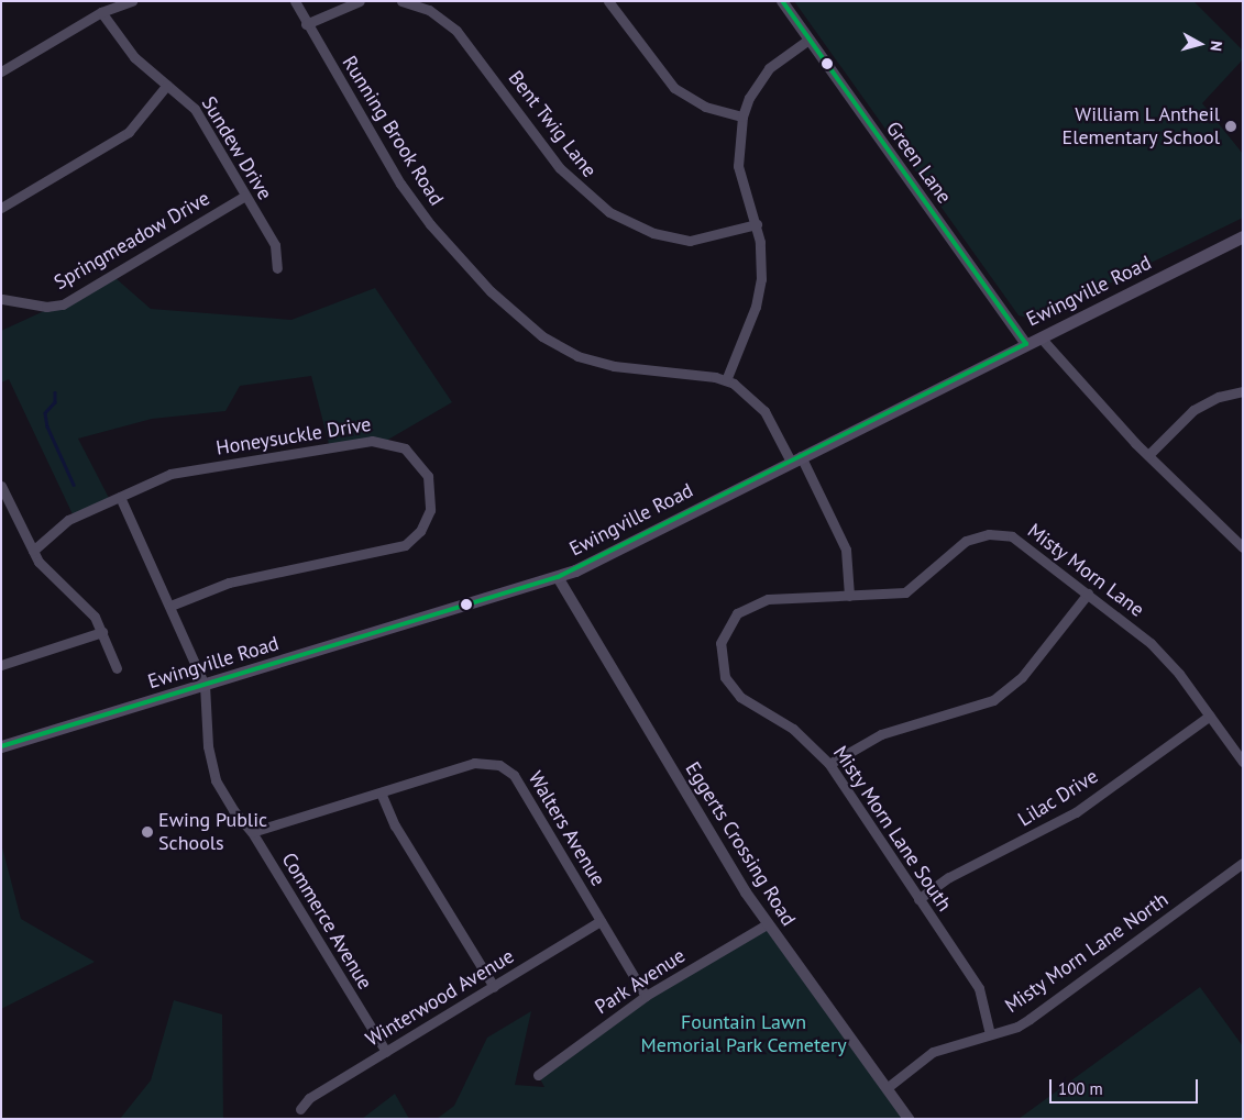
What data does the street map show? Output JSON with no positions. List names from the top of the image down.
{
  "streets": {
    "main road": ["Ewingville Road"],
    "street": [
      "Bent Twig Lane",
      "Running Brook Road",
      "Sundew Drive",
      "Green Lane",
      "Springmeadow Drive",
      "Honeysuckle Drive",
      "Misty Morn Lane",
      "Lilac Drive",
      "Walters Avenue",
      "Misty Morn Lane South",
      "Eggerts Crossing Road",
      "Commerce Avenue",
      "Misty Morn Lane North",
      "Park Avenue",
      "Winterwood Avenue"
    ]
  },
  "crossings": [
    ["Running Brook Road", "Ewingville Road"],
    ["Running Brook Road", "Misty Morn Lane"],
    ["Sundew Drive", "Springmeadow Drive"],
    ["Green Lane", "Ewingville Road"],
    ["Ewingville Road", "Eggerts Crossing Road"],
    ["Ewingville Road", "Commerce Avenue"],
    ["Misty Morn Lane", "Lilac Drive"],
    ["Misty Morn Lane", "Misty Morn Lane South"],
    ["Lilac Drive", "Misty Morn Lane South"],
    ["Walters Avenue", "Commerce Avenue"],
    ["Walters Avenue", "Park Avenue"],
    ["Walters Avenue", "Winterwood Avenue"],
    ["Misty Morn Lane South", "Misty Morn Lane North"],
    ["Eggerts Crossing Road", "Misty Morn Lane North"],
    ["Eggerts Crossing Road", "Park Avenue"],
    ["Commerce Avenue", "Winterwood Avenue"]
  ],
  "parks": ["Fountain Lawn Memorial Park Cemetery"],
  "places": ["William L Antheil Elementary School", "Ewing Public Schools"],
  "scale_bar": "100 m",
  "north": "right"
}
